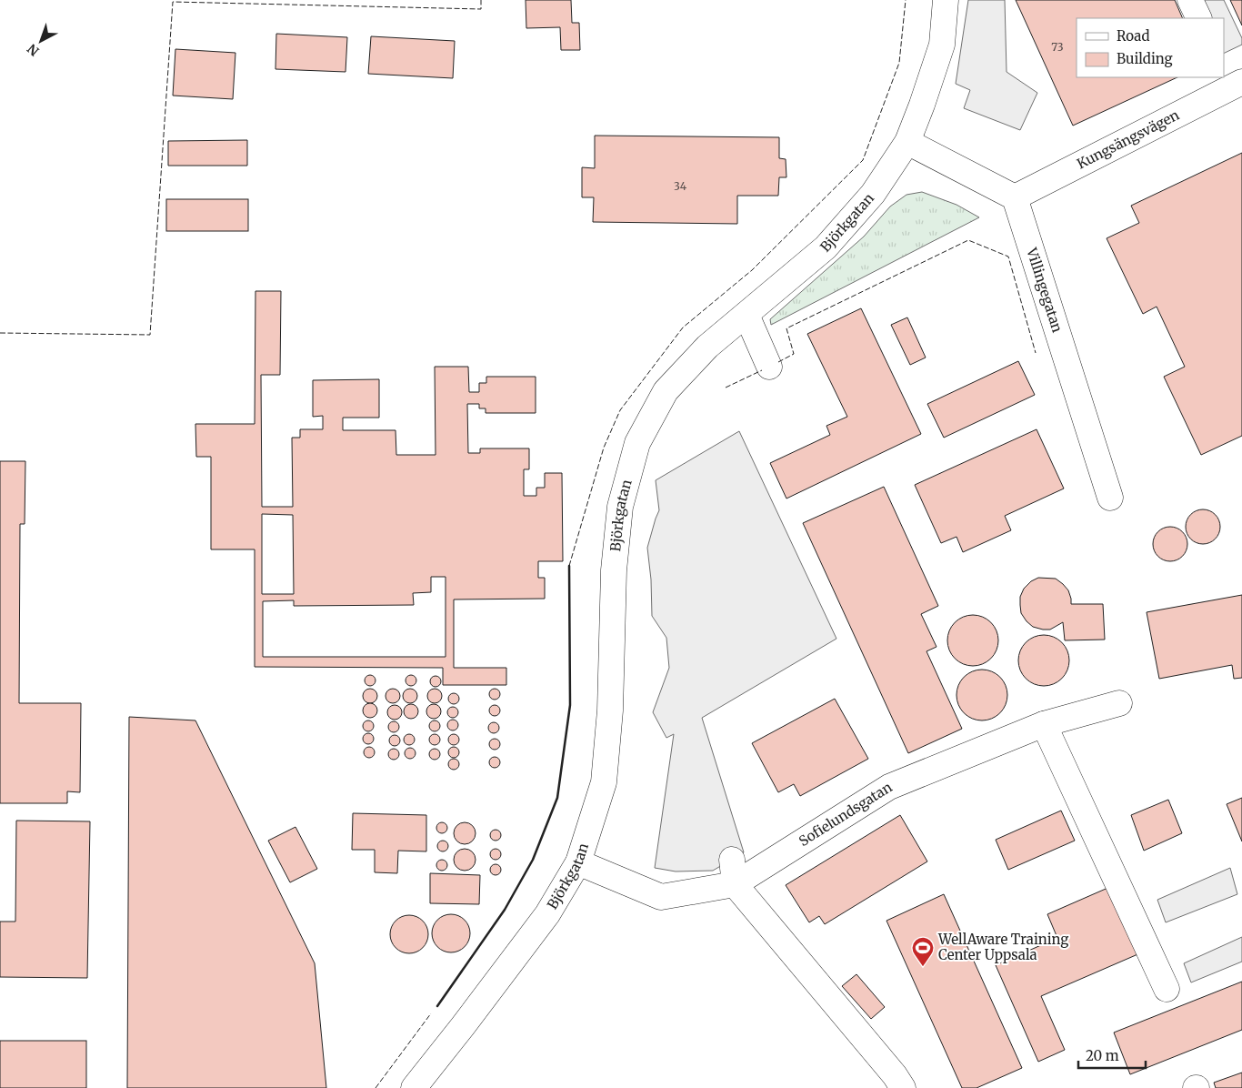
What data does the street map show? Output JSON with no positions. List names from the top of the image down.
{
  "streets": {
    "street": [
      "Kungsängsvägen",
      "Björkgatan",
      "Villingegatan",
      "Sofielundsgatan"
    ]
  },
  "crossings": [
    ["Kungsängsvägen", "Villingegatan"],
    ["Björkgatan", "Sofielundsgatan"]
  ],
  "places": {
    "sports": ["WellAware Training Center Uppsala"]
  },
  "house_numbers": ["73", "34"],
  "legend": ["Road", "Building"],
  "scale_bar": "20 m",
  "north": "bottom left"
}
